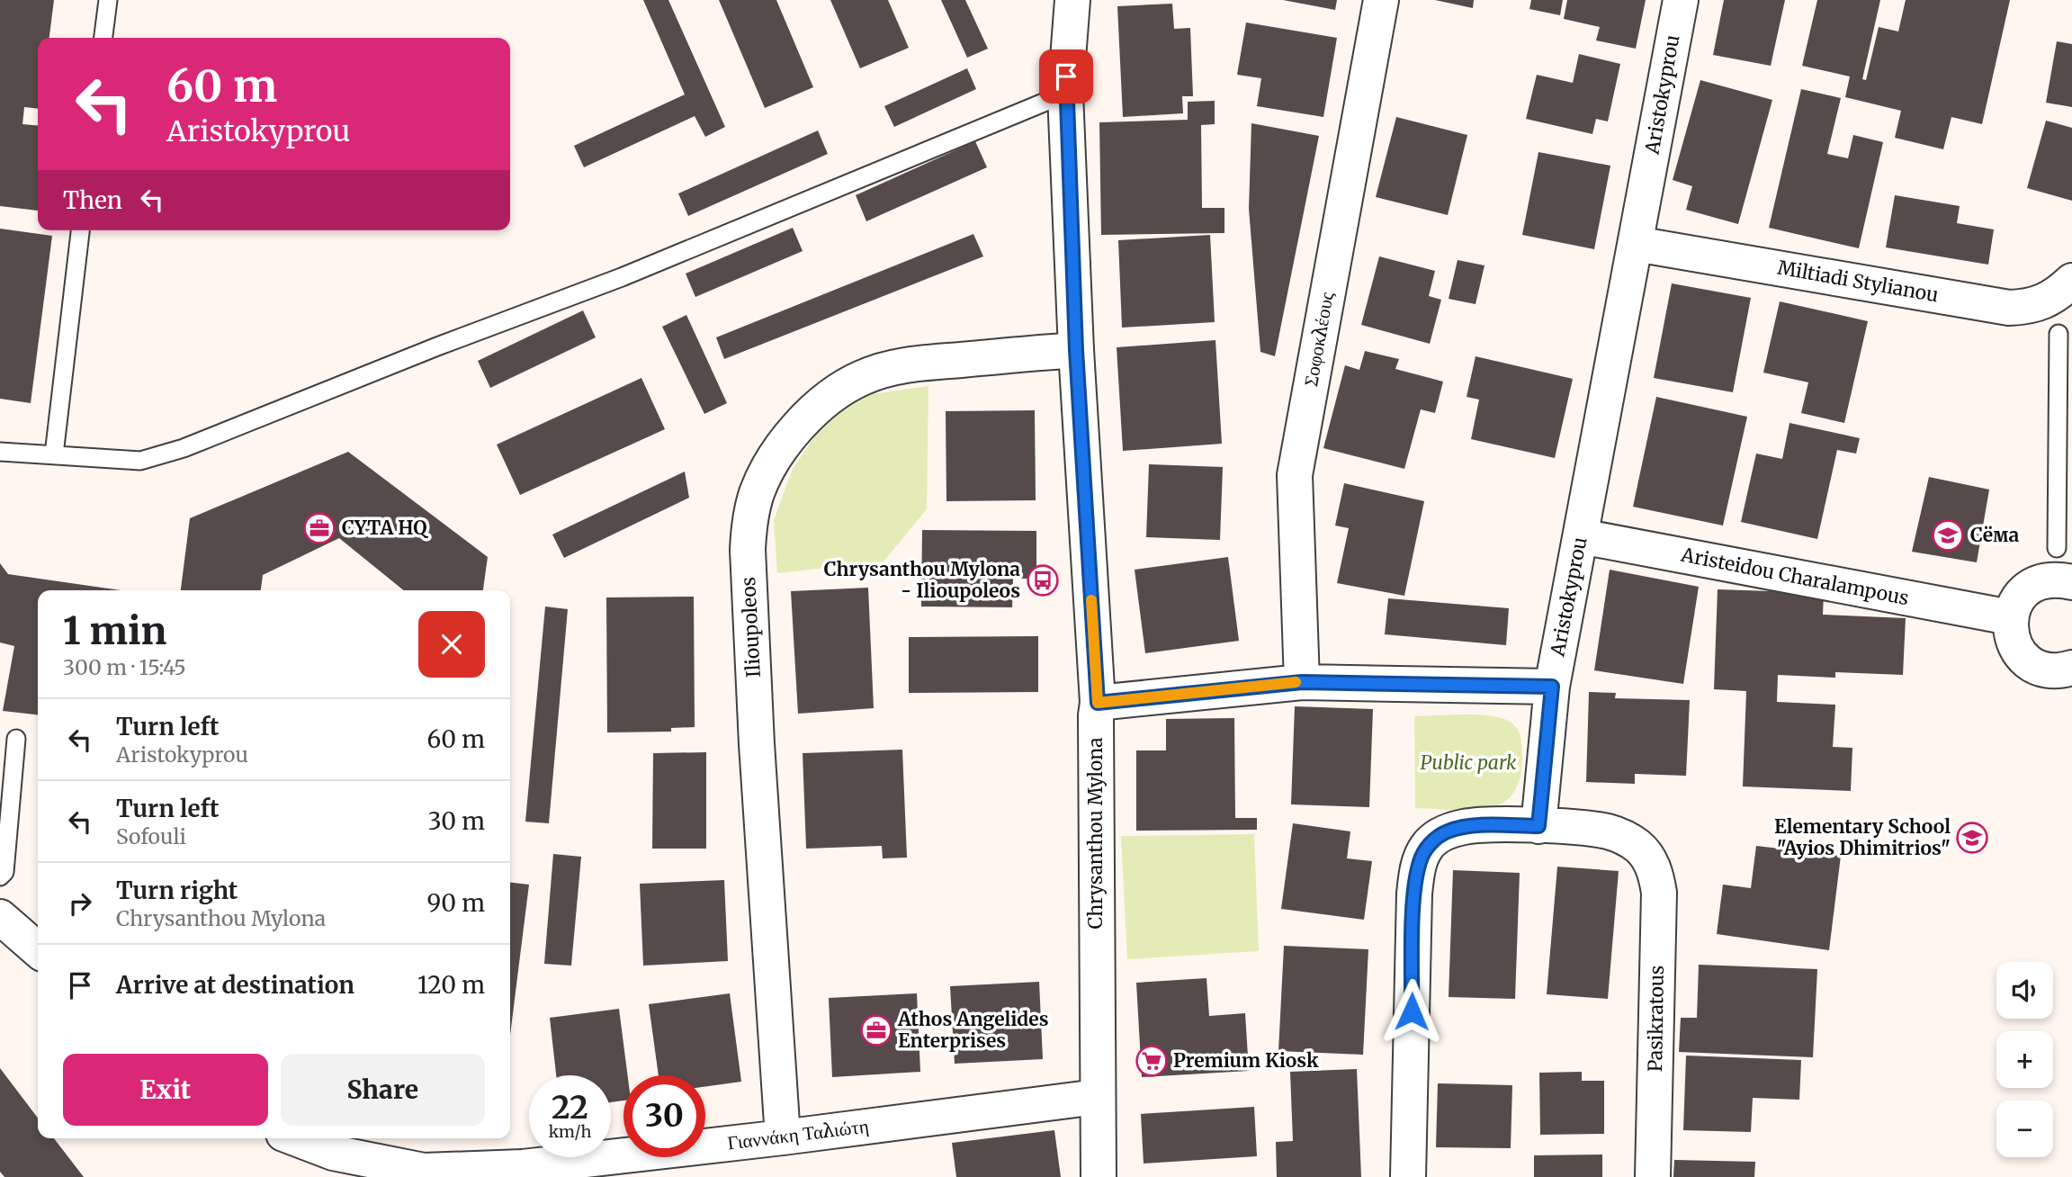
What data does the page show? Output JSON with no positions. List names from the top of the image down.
{
  "streets": {
    "street": [
      "Aristokyprou",
      "Miltiadi Stylianou",
      "Σοφοκλέους",
      "Aristeidou Charalampous",
      "Ilioupoleos",
      "Chrysanthou Mylona",
      "Pasikratous",
      "Γιαννάκη Ταλιώτη"
    ]
  },
  "crossings": [
    ["Aristokyprou", "Miltiadi Stylianou"],
    ["Aristokyprou", "Aristeidou Charalampous"],
    ["Aristokyprou", "Pasikratous"],
    ["Ilioupoleos", "Chrysanthou Mylona"],
    ["Ilioupoleos", "Γιαννάκη Ταλιώτη"],
    ["Chrysanthou Mylona", "Γιαννάκη Ταλιώτη"]
  ],
  "parks": ["Public park"],
  "places": {
    "office": ["CYTA HQ", "Athos Angelides Enterprises"],
    "school or university": ["Сёма", "Elementary School \"Ayios Dhimitrios\""],
    "bus stop": ["Chrysanthou Mylona - Ilioupoleos"],
    "supermarket": ["Premium Kiosk"]
  },
  "page": {
    "turn": ["60 m", "Aristokyprou"],
    "then": "Then",
    "heading": ["1 min", "300 m · 15:45"],
    "list": [
      {
        "name": "Turn left",
        "note": "Aristokyprou",
        "value": "60 m"
      },
      {
        "name": "Turn left",
        "note": "Sofouli",
        "value": "30 m"
      },
      {
        "name": "Turn right",
        "note": "Chrysanthou Mylona",
        "value": "90 m"
      },
      {
        "name": "Arrive at destination",
        "value": "120 m"
      }
    ],
    "map_buttons": ["+", "−"],
    "buttons": ["Exit", "Share"],
    "speed": "22 km/h",
    "limit": "30"
  }
}
